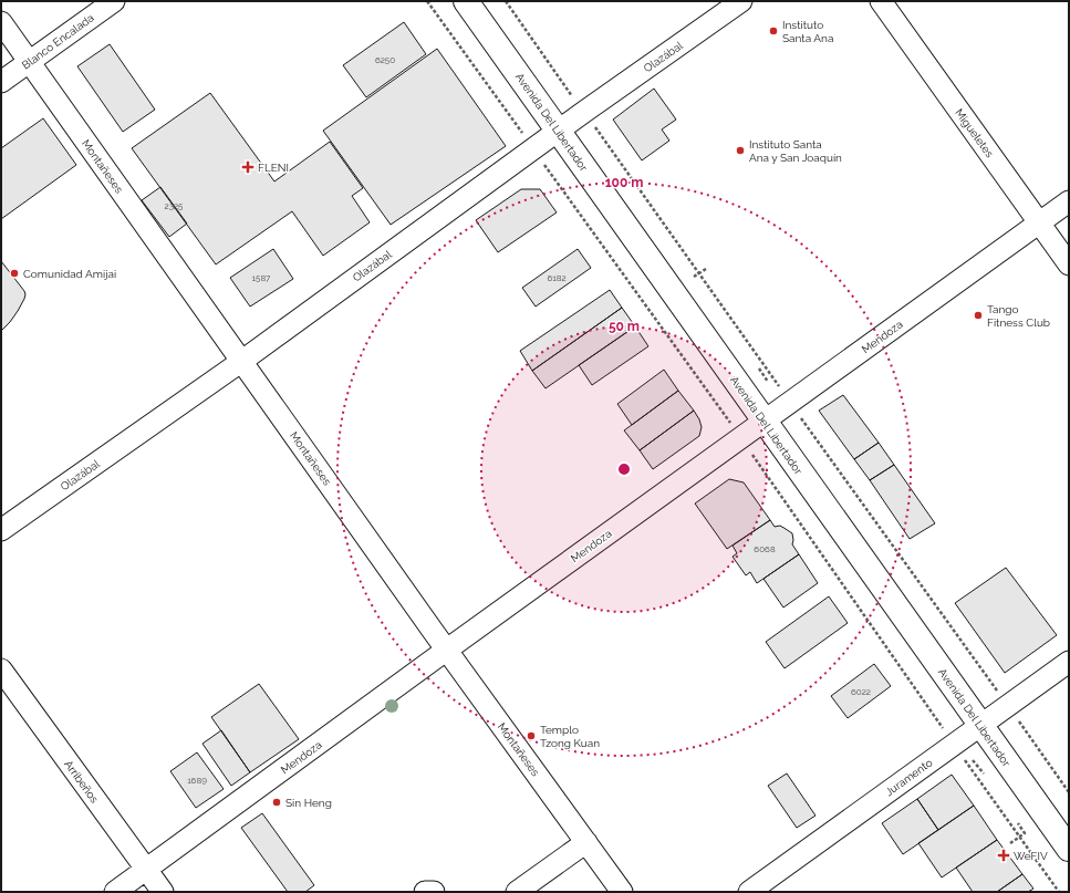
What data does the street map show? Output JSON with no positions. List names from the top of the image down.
{
  "streets": {
    "main road": ["Avenida Del Libertador"],
    "street": [
      "Blanco Encalada",
      "Olazábal",
      "Migueletes",
      "Montañeses",
      "Mendoza",
      "Juramento",
      "Arribeños"
    ]
  },
  "crossings": [
    ["Blanco Encalada", "Montañeses"],
    ["Olazábal", "Avenida Del Libertador"],
    ["Olazábal", "Montañeses"],
    ["Avenida Del Libertador", "Mendoza"],
    ["Avenida Del Libertador", "Juramento"],
    ["Migueletes", "Mendoza"],
    ["Montañeses", "Mendoza"],
    ["Mendoza", "Arribeños"]
  ],
  "places": {
    "other": [
      "Instituto Santa Ana",
      "Instituto Santa Ana y San Joaquín",
      "Comunidad Amijai",
      "Tango Fitness Club",
      "Templo Tzong Kuan",
      "Sin Heng"
    ],
    "health": ["FLENI", "WeFIV"]
  },
  "house_numbers": [
    "6250",
    "2325",
    "1587",
    "6182",
    "6068",
    "6022",
    "1689"
  ],
  "rings": ["100 m", "50 m"]
}
